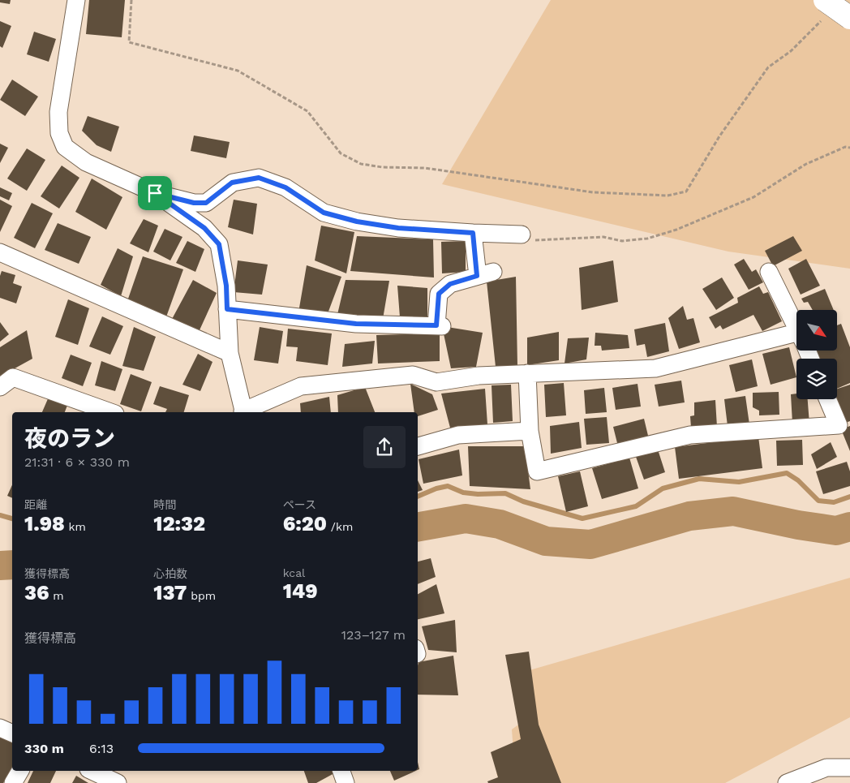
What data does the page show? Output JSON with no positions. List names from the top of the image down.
{
  "north": "bottom right",
  "page": {
    "heading": ["夜のラン", "21:31 · 6 × 330 m"],
    "stats": [
      ["距離", "1.98 km"],
      ["時間", "12:32"],
      ["ペース", "6:20 /km"],
      ["獲得標高", "36 m"],
      ["心拍数", "137 bpm"],
      ["kcal", "149"]
    ],
    "chart": ["獲得標高", "123–127 m"],
    "list": [
      {
        "name": "330 m",
        "note": "6:13"
      }
    ]
  }
}
